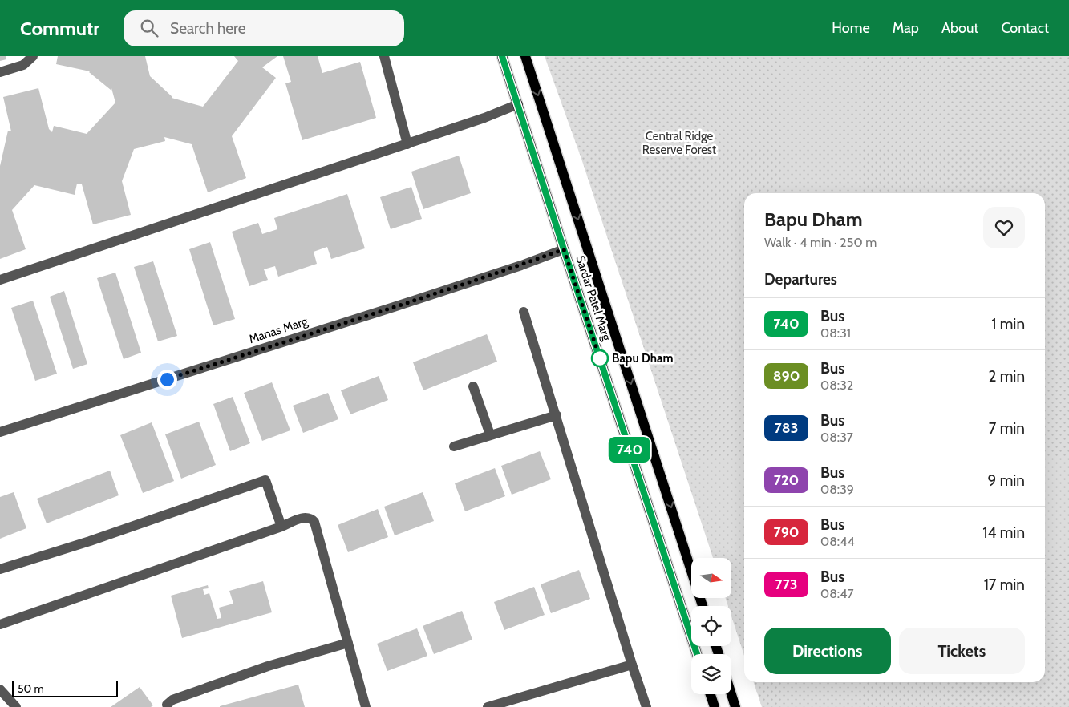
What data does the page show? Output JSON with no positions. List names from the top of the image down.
{
  "streets": {
    "main road": ["Sardar Patel Marg"],
    "street": ["Manas Marg"]
  },
  "crossings": [
    ["Sardar Patel Marg", "Manas Marg"]
  ],
  "parks": ["Central Ridge Reserve Forest"],
  "places": ["Bapu Dham"],
  "lines": ["bus line 740"],
  "scale_bar": "50 m",
  "north": "right",
  "page": {
    "header": "Commutr",
    "search": "Search here",
    "nav": [
      "Home",
      "Map",
      "About",
      "Contact"
    ],
    "on_map": "740",
    "heading": [
      ["Bapu Dham", "Walk · 4 min · 250 m"],
      "Departures"
    ],
    "list": [
      {
        "mark": "740",
        "name": "Bus",
        "note": "08:31",
        "value": "1 min"
      },
      {
        "mark": "890",
        "name": "Bus",
        "note": "08:32",
        "value": "2 min"
      },
      {
        "mark": "783",
        "name": "Bus",
        "note": "08:37",
        "value": "7 min"
      },
      {
        "mark": "720",
        "name": "Bus",
        "note": "08:39",
        "value": "9 min"
      },
      {
        "mark": "790",
        "name": "Bus",
        "note": "08:44",
        "value": "14 min"
      },
      {
        "mark": "773",
        "name": "Bus",
        "note": "08:47",
        "value": "17 min"
      }
    ],
    "buttons": ["Directions", "Tickets"],
    "scale": "50 m"
  }
}
